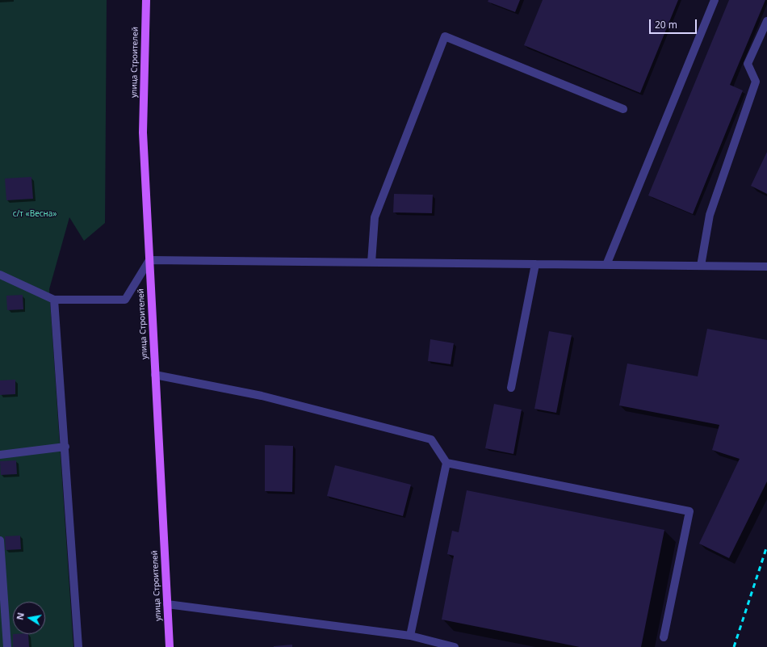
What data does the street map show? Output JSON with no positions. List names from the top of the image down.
{
  "streets": {
    "main road": ["улица Строителей"]
  },
  "parks": ["с/т «Весна»"],
  "scale_bar": "20 m",
  "north": "left"
}
